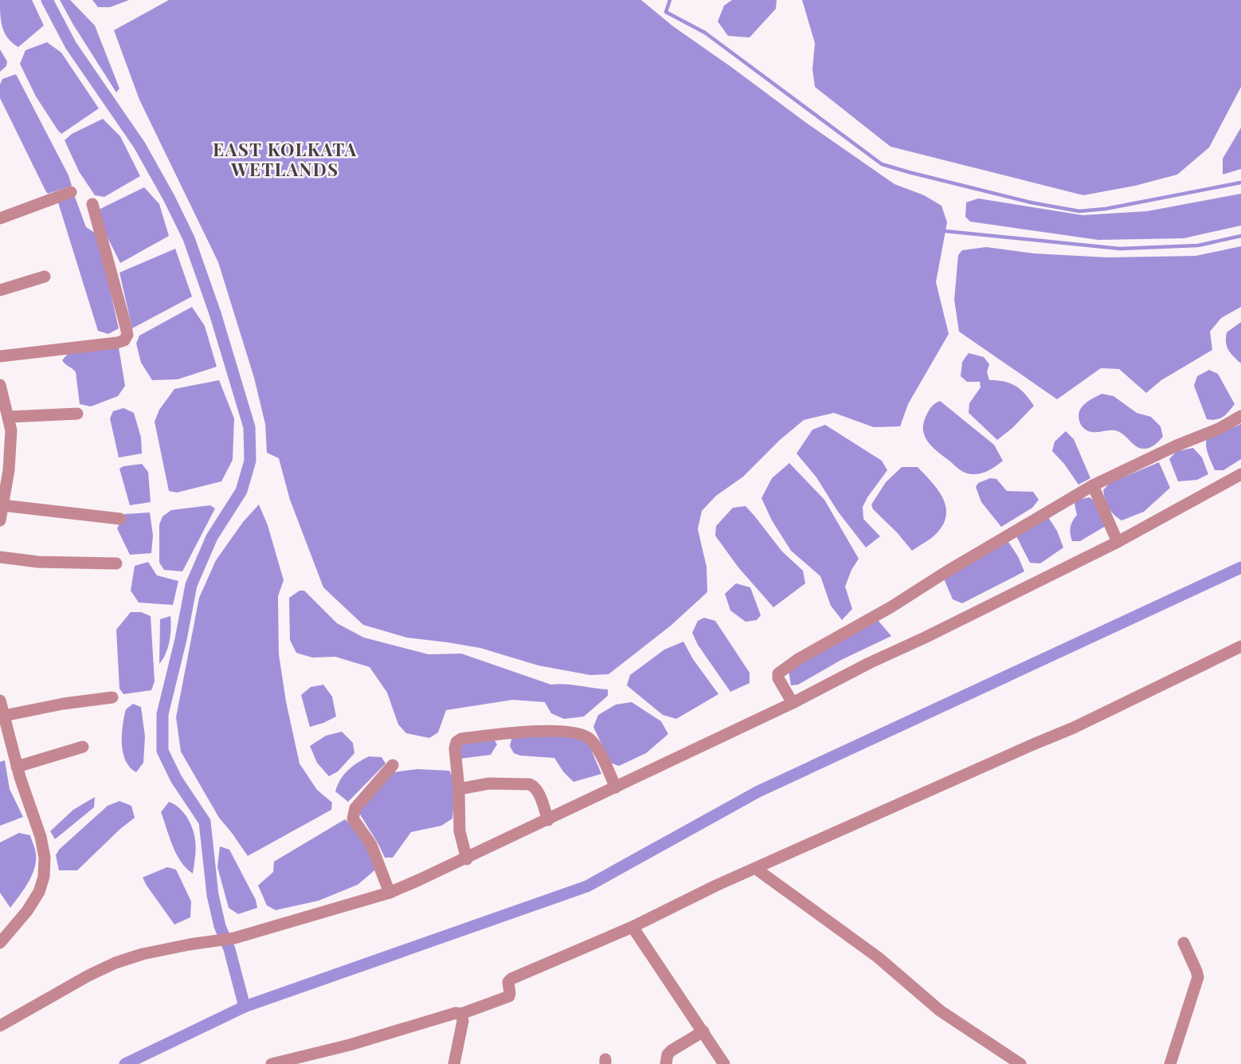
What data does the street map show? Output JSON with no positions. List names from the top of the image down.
{
  "districts": ["EAST KOLKATA WETLANDS"]
}
